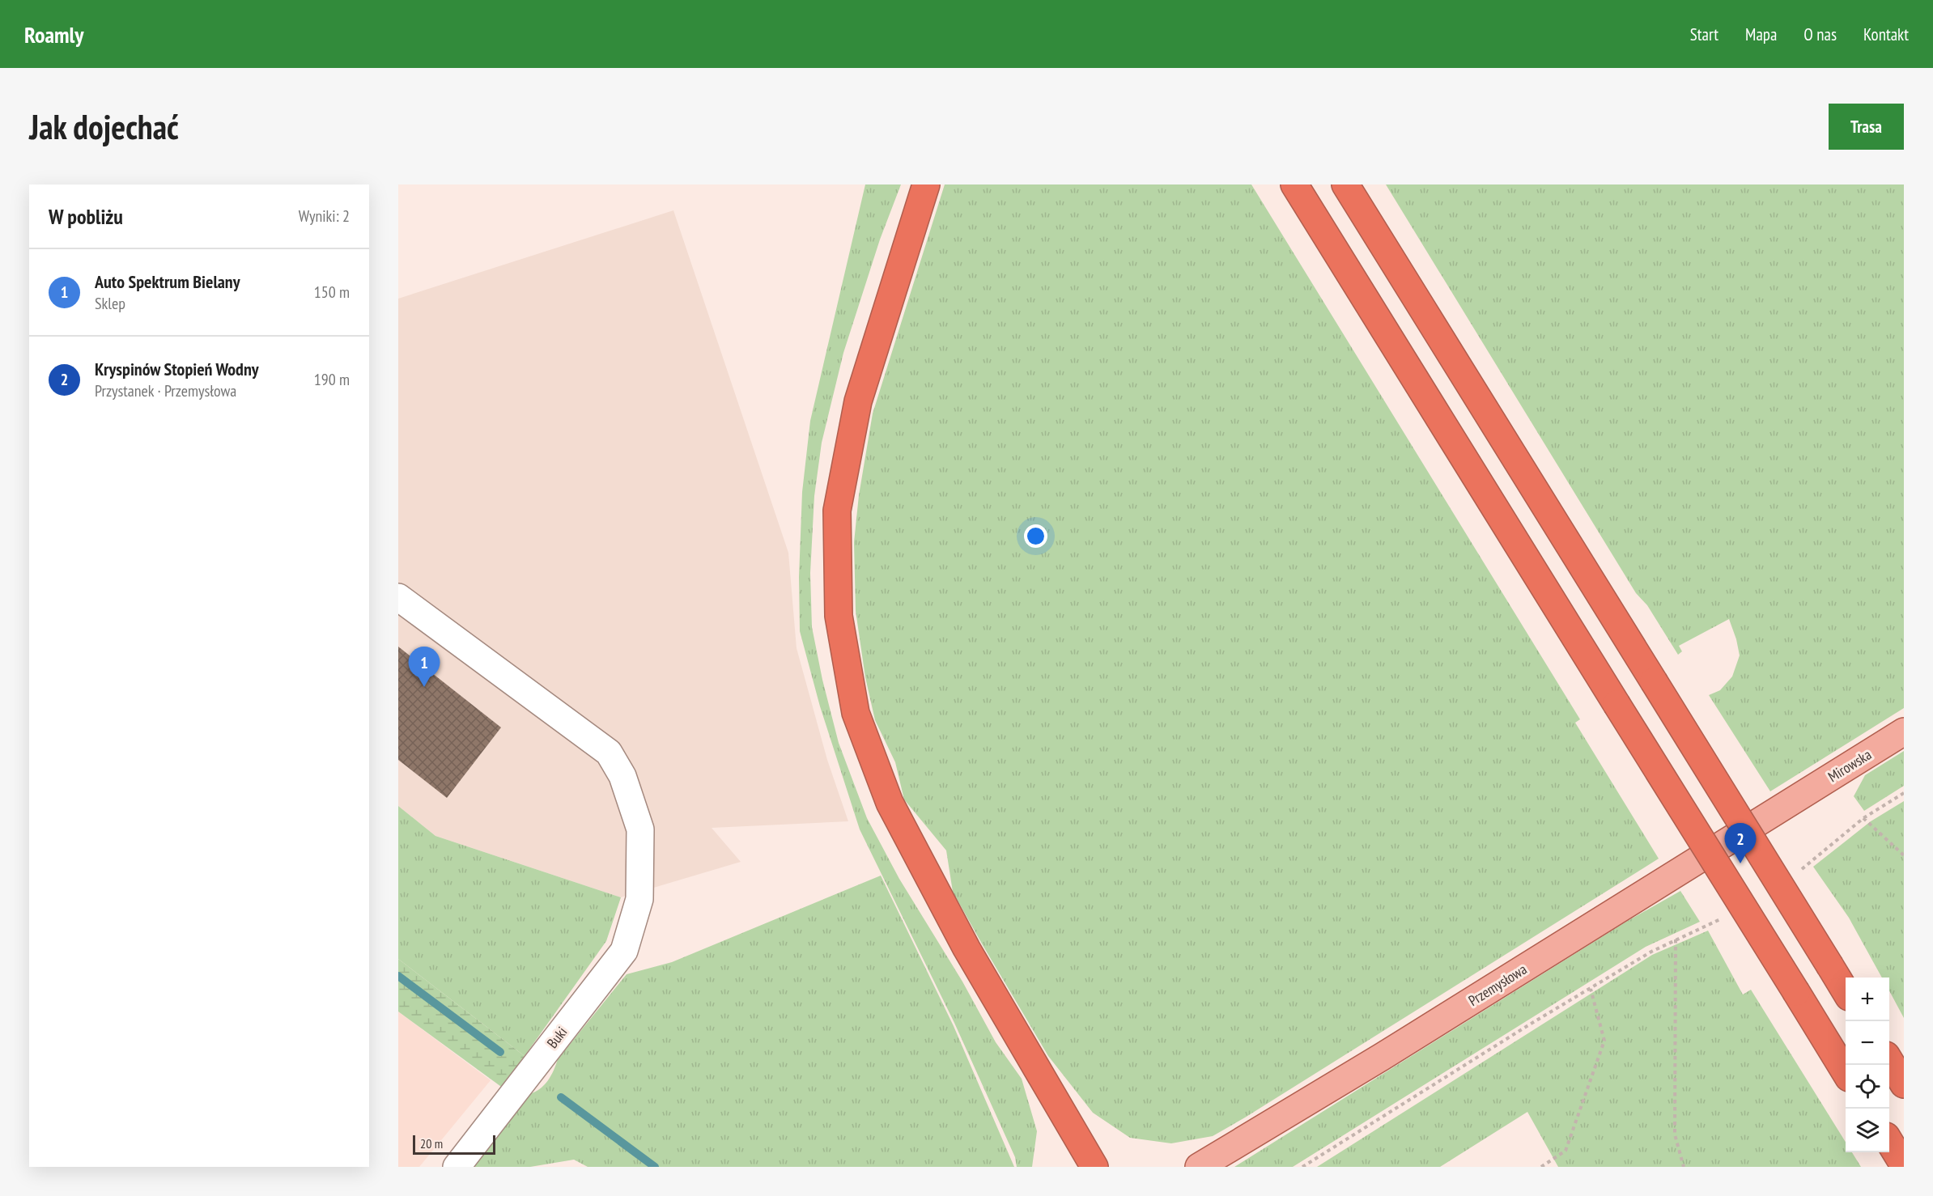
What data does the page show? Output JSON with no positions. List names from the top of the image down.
{
  "streets": {
    "main road": ["Mirowska", "Przemysłowa"],
    "lane": ["Buki"]
  },
  "crossings": [
    ["Mirowska", "Przemysłowa"]
  ],
  "scale_bar": "20 m",
  "page": {
    "header": "Roamly",
    "nav": [
      "Start",
      "Mapa",
      "O nas",
      "Kontakt"
    ],
    "buttons": "Trasa",
    "title": "Jak dojechać",
    "heading": ["W pobliżu", "Wyniki: 2"],
    "list": [
      {
        "mark": "1",
        "name": "Auto Spektrum Bielany",
        "note": "Sklep",
        "value": "150 m"
      },
      {
        "mark": "2",
        "name": "Kryspinów Stopień Wodny",
        "note": "Przystanek · Przemysłowa",
        "value": "190 m"
      }
    ],
    "pins": ["1", "2"],
    "map_buttons": ["+", "−"],
    "scale": "20 m"
  }
}
